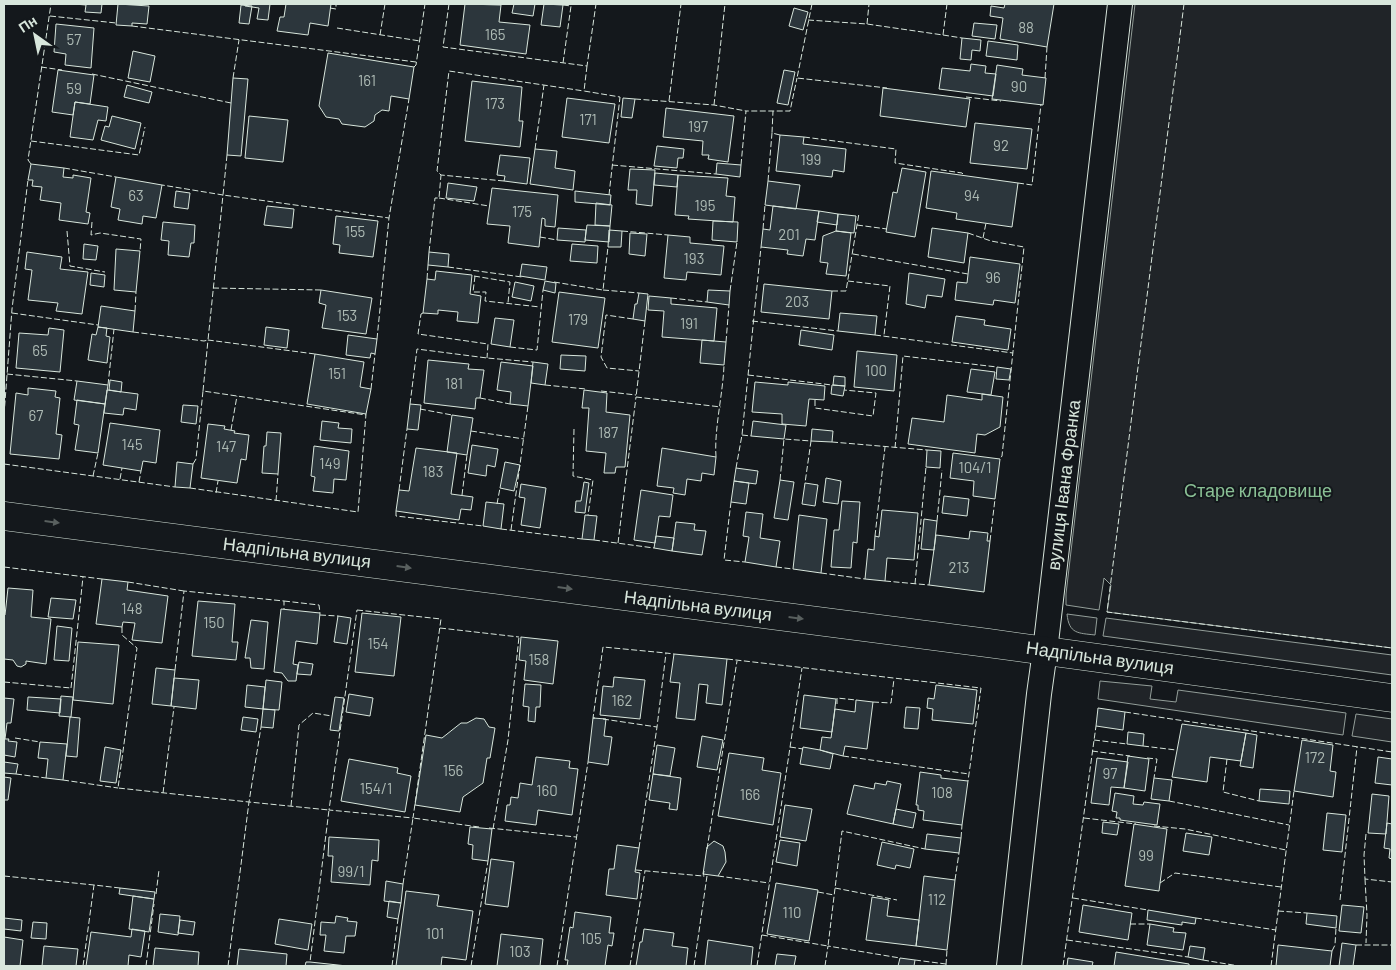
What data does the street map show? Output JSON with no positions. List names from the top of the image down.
{
  "streets": {
    "main road": ["Надпільна вулиця"],
    "street": ["вулиця Івана Франка"]
  },
  "crossings": [
    ["вулиця Івана Франка", "Надпільна вулиця"]
  ],
  "one_way": ["Надпільна вулиця"],
  "parks": ["Старе кладовище"],
  "house_numbers": [
    "88",
    "165",
    "57",
    "161",
    "90",
    "59",
    "173",
    "171",
    "197",
    "92",
    "199",
    "63",
    "94",
    "195",
    "175",
    "155",
    "201",
    "193",
    "96",
    "203",
    "153",
    "179",
    "191",
    "65",
    "100",
    "151",
    "181",
    "67",
    "187",
    "145",
    "147",
    "149",
    "104/1",
    "183",
    "213",
    "148",
    "150",
    "154",
    "158",
    "162",
    "172",
    "156",
    "97",
    "154/1",
    "160",
    "108",
    "166",
    "99",
    "99/1",
    "112",
    "110",
    "101",
    "105",
    "103"
  ],
  "north": "top left"
}
